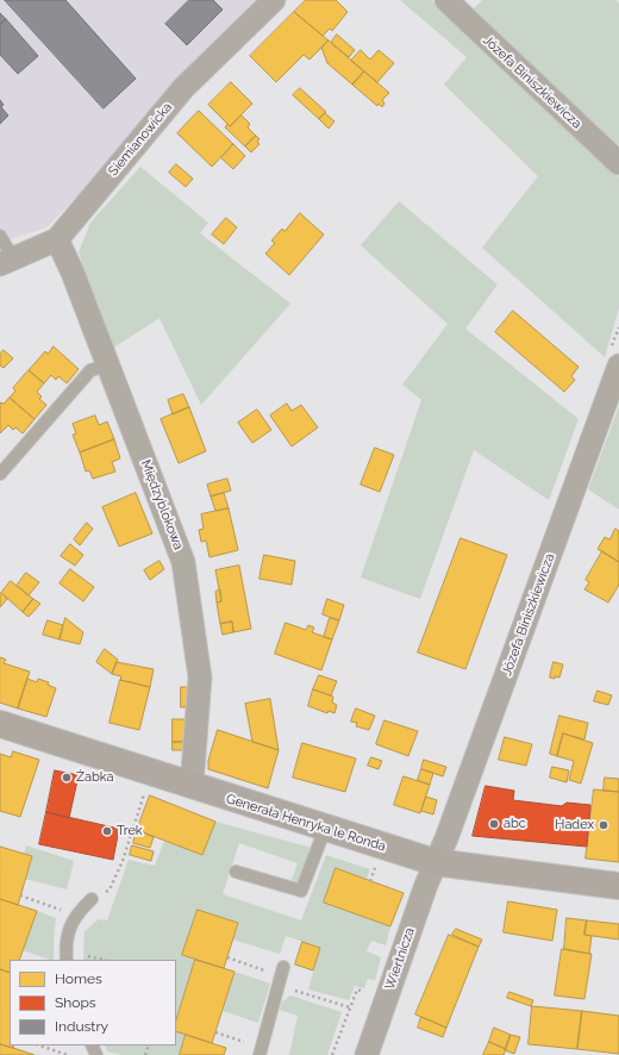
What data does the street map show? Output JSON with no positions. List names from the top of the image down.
{
  "streets": {
    "street": [
      "Józefa Biniszkiewicza",
      "Siemianowicka",
      "Międzyblokowa",
      "Generała Henryka le Ronda",
      "Wiertnicza"
    ]
  },
  "crossings": [
    ["Józefa Biniszkiewicza", "Generała Henryka le Ronda"],
    ["Józefa Biniszkiewicza", "Wiertnicza"],
    ["Siemianowicka", "Międzyblokowa"],
    ["Międzyblokowa", "Generała Henryka le Ronda"],
    ["Generała Henryka le Ronda", "Wiertnicza"]
  ],
  "places": [
    "Żabka",
    "abc",
    "Hadex",
    "Trek"
  ],
  "legend": ["Homes", "Shops", "Industry"]
}
